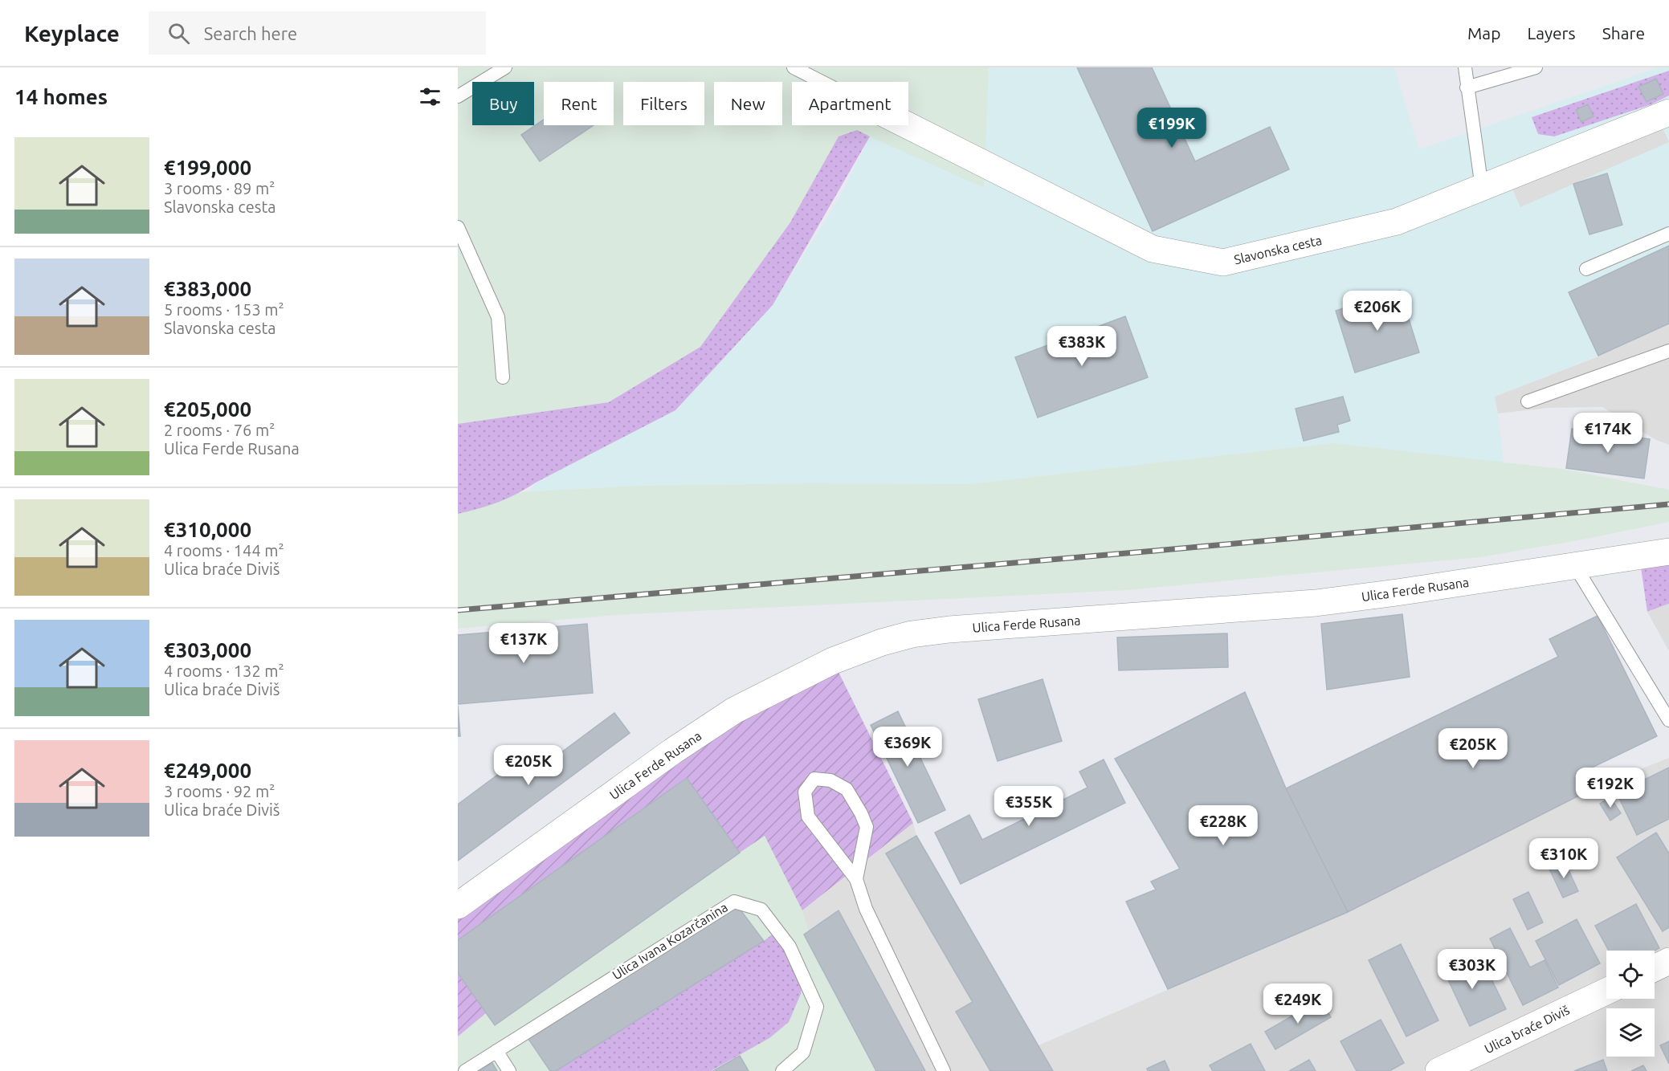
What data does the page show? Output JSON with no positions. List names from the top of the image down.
{
  "streets": {
    "street": ["Slavonska cesta", "Ulica Ferde Rusana", "Ulica braće Diviš"],
    "lane": ["Ulica Ivana Kozarčanina"]
  },
  "page": {
    "header": "Keyplace",
    "search": "Search here",
    "nav": ["Map", "Layers", "Share"],
    "heading": "14 homes",
    "chip": [
      "Buy",
      "Rent",
      "Filters",
      "New",
      "Apartment"
    ],
    "price": [
      "€199K",
      "€206K",
      "€383K",
      "€174K",
      "€137K",
      "€369K",
      "€205K",
      "€205K",
      "€192K",
      "€355K",
      "€228K",
      "€310K",
      "€303K",
      "€249K"
    ],
    "list": [
      {
        "name": "€199,000",
        "note": "3 rooms · 89 m² · Slavonska cesta"
      },
      {
        "name": "€383,000",
        "note": "5 rooms · 153 m² · Slavonska cesta"
      },
      {
        "name": "€205,000",
        "note": "2 rooms · 76 m² · Ulica Ferde Rusana"
      },
      {
        "name": "€310,000",
        "note": "4 rooms · 144 m² · Ulica braće Diviš"
      },
      {
        "name": "€303,000",
        "note": "4 rooms · 132 m² · Ulica braće Diviš"
      },
      {
        "name": "€249,000",
        "note": "3 rooms · 92 m² · Ulica braće Diviš"
      }
    ]
  }
}
